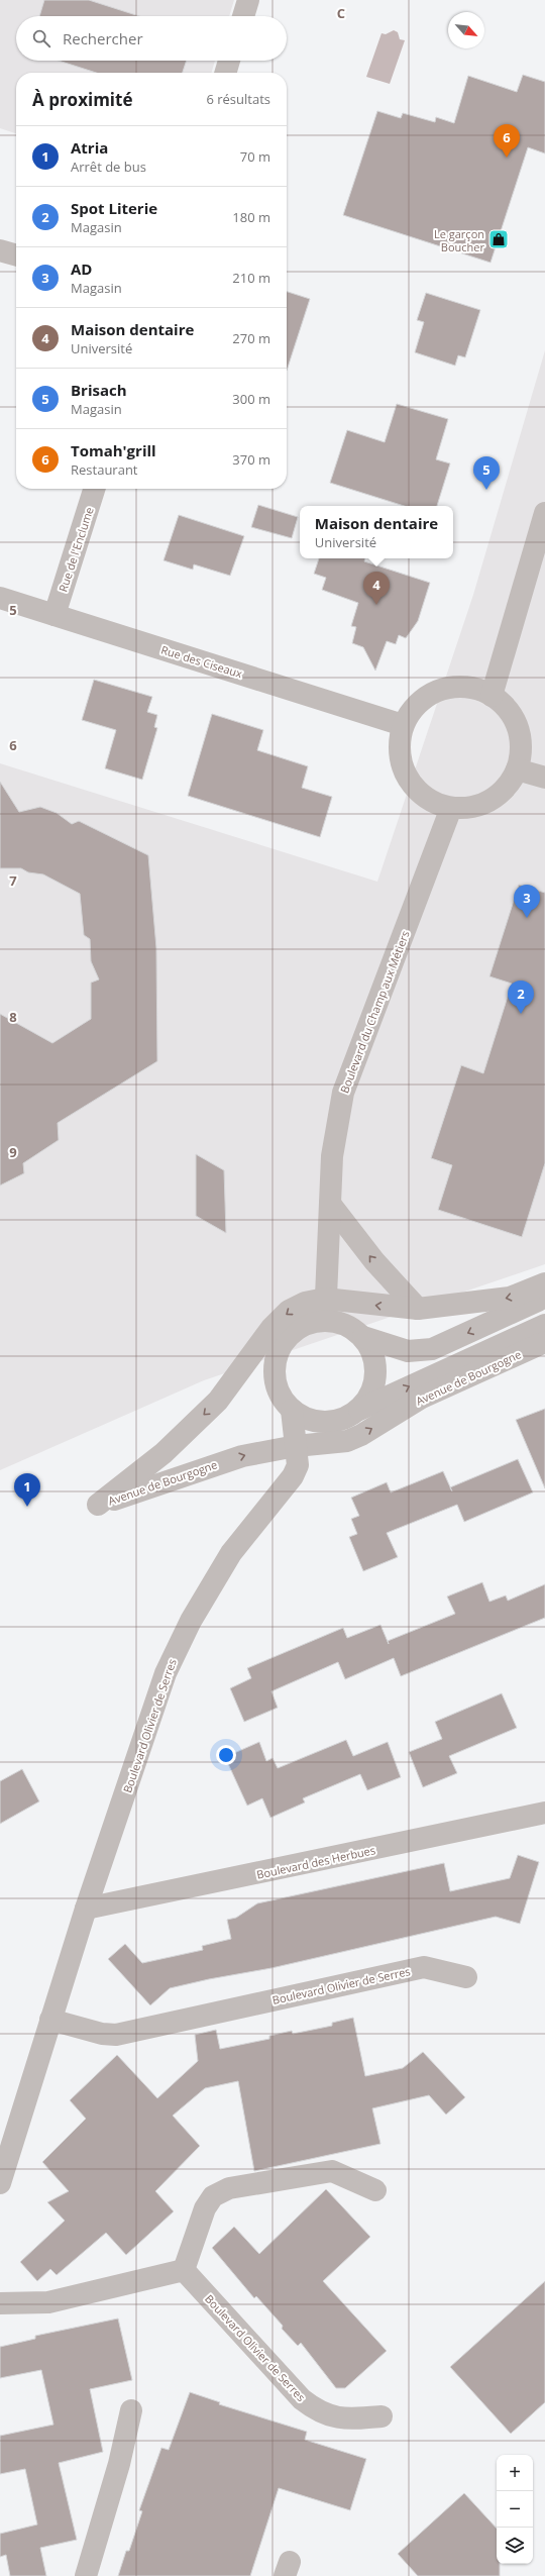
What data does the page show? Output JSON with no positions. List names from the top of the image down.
{
  "streets": {
    "street": [
      "Rue de l'Enclume",
      "Rue des Ciseaux",
      "Boulevard du Champ aux Métiers",
      "Avenue de Bourgogne",
      "Boulevard Olivier de Serres",
      "Boulevard des Herbues"
    ]
  },
  "crossings": [
    ["Rue de l'Enclume", "Rue des Ciseaux"],
    ["Rue des Ciseaux", "Boulevard du Champ aux Métiers"],
    ["Boulevard du Champ aux Métiers", "Avenue de Bourgogne"],
    ["Boulevard du Champ aux Métiers", "Boulevard Olivier de Serres"],
    ["Avenue de Bourgogne", "Boulevard Olivier de Serres"],
    ["Boulevard Olivier de Serres", "Boulevard des Herbues"]
  ],
  "places": {
    "shop": ["Le garçon Boucher"]
  },
  "north": "bottom right",
  "page": {
    "search": "Rechercher",
    "heading": ["À proximité", "6 résultats"],
    "pins": [
      "6",
      "5",
      "4",
      "3",
      "2",
      "1"
    ],
    "list": [
      {
        "mark": "1",
        "name": "Atria",
        "note": "Arrêt de bus",
        "value": "70 m"
      },
      {
        "mark": "2",
        "name": "Spot Literie",
        "note": "Magasin",
        "value": "180 m"
      },
      {
        "mark": "3",
        "name": "AD",
        "note": "Magasin",
        "value": "210 m"
      },
      {
        "mark": "4",
        "name": "Maison dentaire",
        "note": "Université",
        "value": "270 m"
      },
      {
        "mark": "5",
        "name": "Brisach",
        "note": "Magasin",
        "value": "300 m"
      },
      {
        "mark": "6",
        "name": "Tomah'grill",
        "note": "Restaurant",
        "value": "370 m"
      }
    ],
    "popup": ["Maison dentaire", "Université"],
    "map_buttons": ["+", "−"]
  },
  "grid": {
    "columns": ["C"],
    "rows": [
      "5",
      "6",
      "7",
      "8",
      "9"
    ]
  }
}
